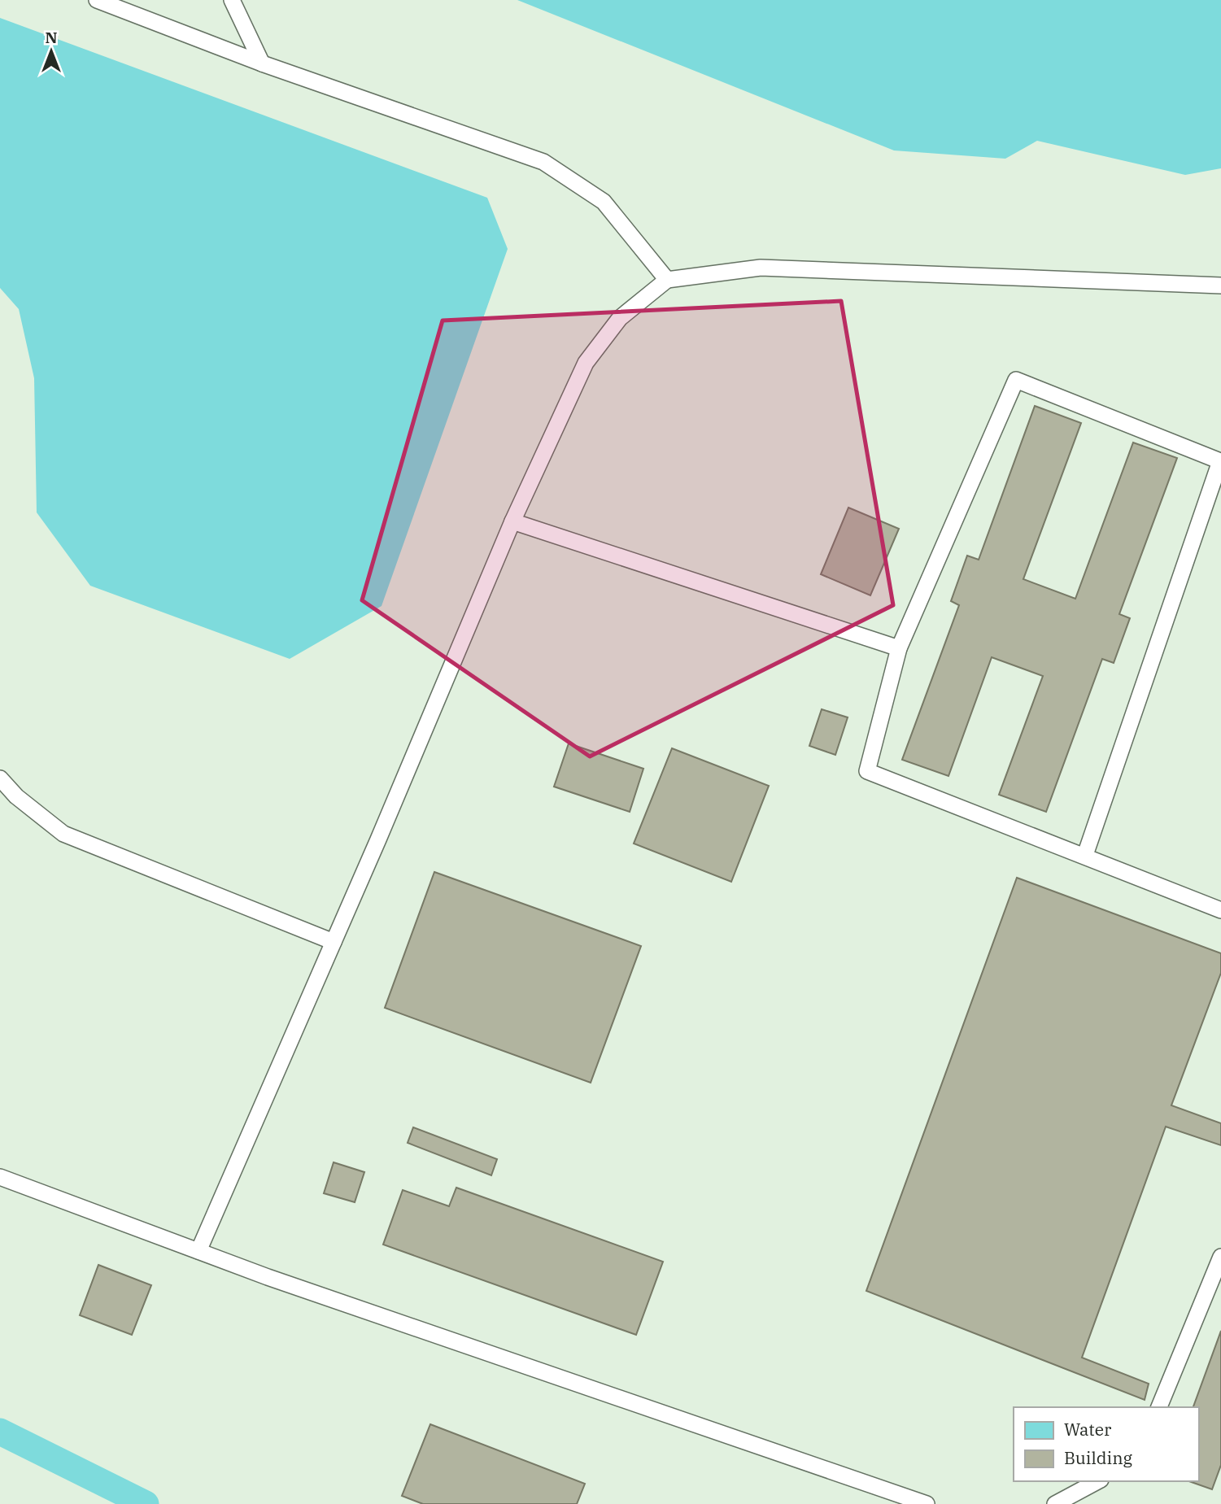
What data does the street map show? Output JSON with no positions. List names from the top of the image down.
{
  "legend": ["Water", "Building"],
  "north": "top"
}
